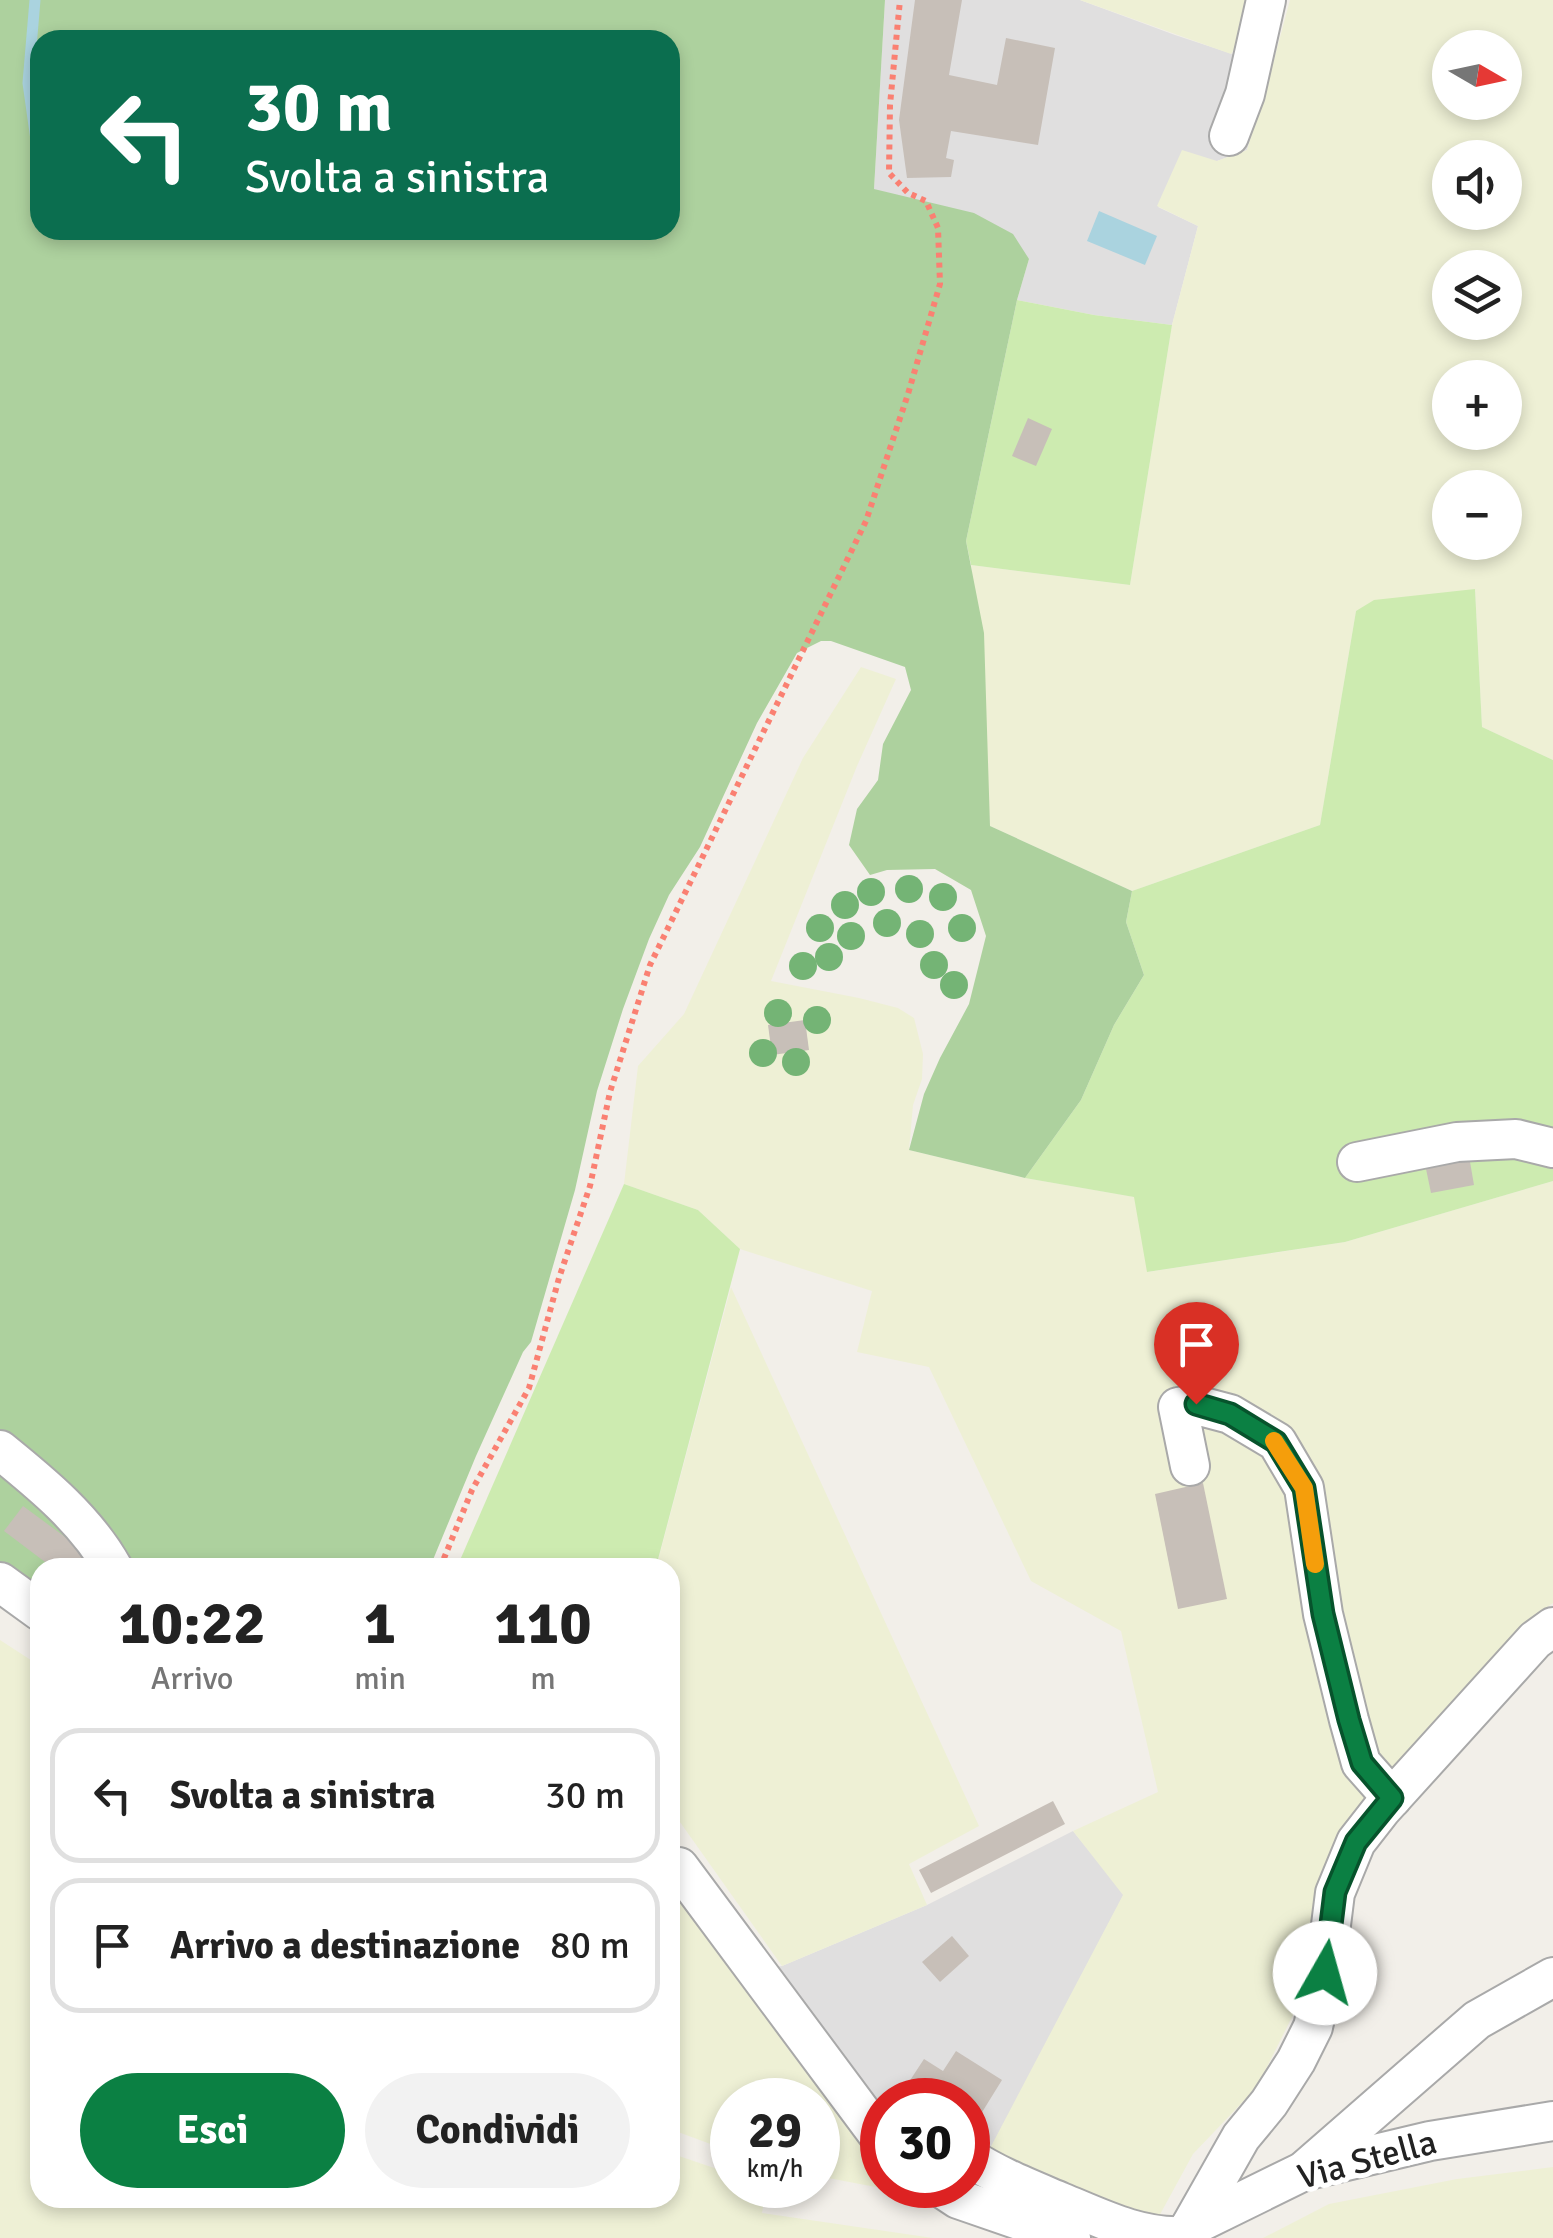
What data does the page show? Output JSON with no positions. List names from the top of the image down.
{
  "streets": {
    "street": ["Via Stella"]
  },
  "north": "right",
  "page": {
    "map_buttons": ["+", "−"],
    "turn": ["30 m", "Svolta a sinistra"],
    "eta": [
      "10:22",
      "Arrivo",
      "1",
      "min",
      "110",
      "m"
    ],
    "list": [
      {
        "name": "Svolta a sinistra",
        "value": "30 m"
      },
      {
        "name": "Arrivo a destinazione",
        "value": "80 m"
      }
    ],
    "buttons": ["Esci", "Condividi"],
    "speed": "29 km/h",
    "limit": "30"
  }
}
